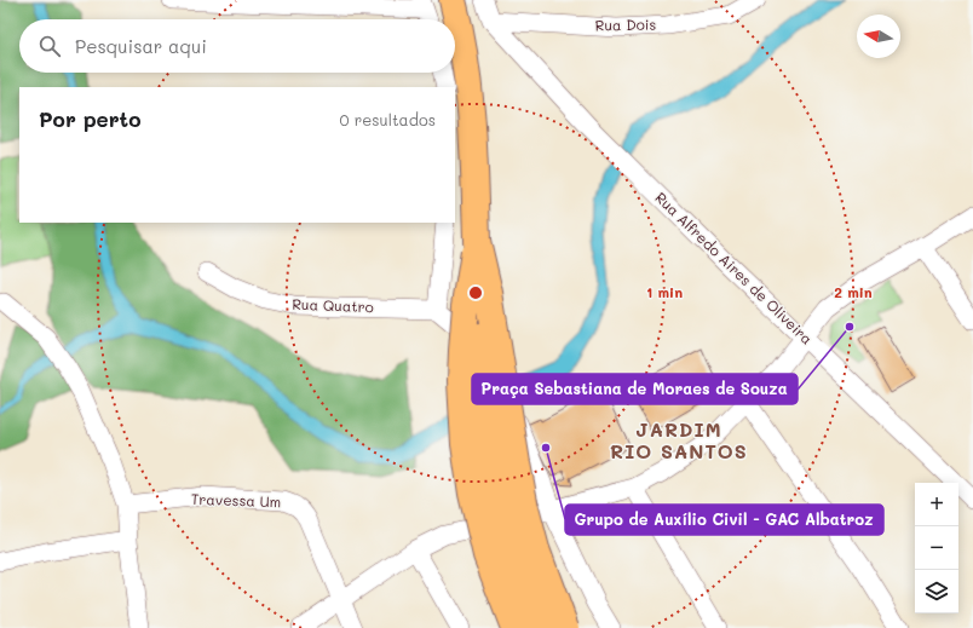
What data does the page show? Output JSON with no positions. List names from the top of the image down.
{
  "streets": {
    "street": [
      "Rua Dois",
      "Rua Alfredo Aires de Oliveira",
      "Rua Quatro",
      "Travessa Um"
    ]
  },
  "crossings": [
    ["Rua Dois", "Rua Alfredo Aires de Oliveira"]
  ],
  "districts": ["JARDIM RIO SANTOS"],
  "places": ["Praça Sebastiana de Moraes de Souza", "Grupo de Auxílio Civil - GAC Albatroz"],
  "north": "left",
  "page": {
    "search": "Pesquisar aqui",
    "heading": ["Por perto", "0 resultados"],
    "map_buttons": ["+", "−"]
  },
  "rings": ["1 min", "2 min"]
}
